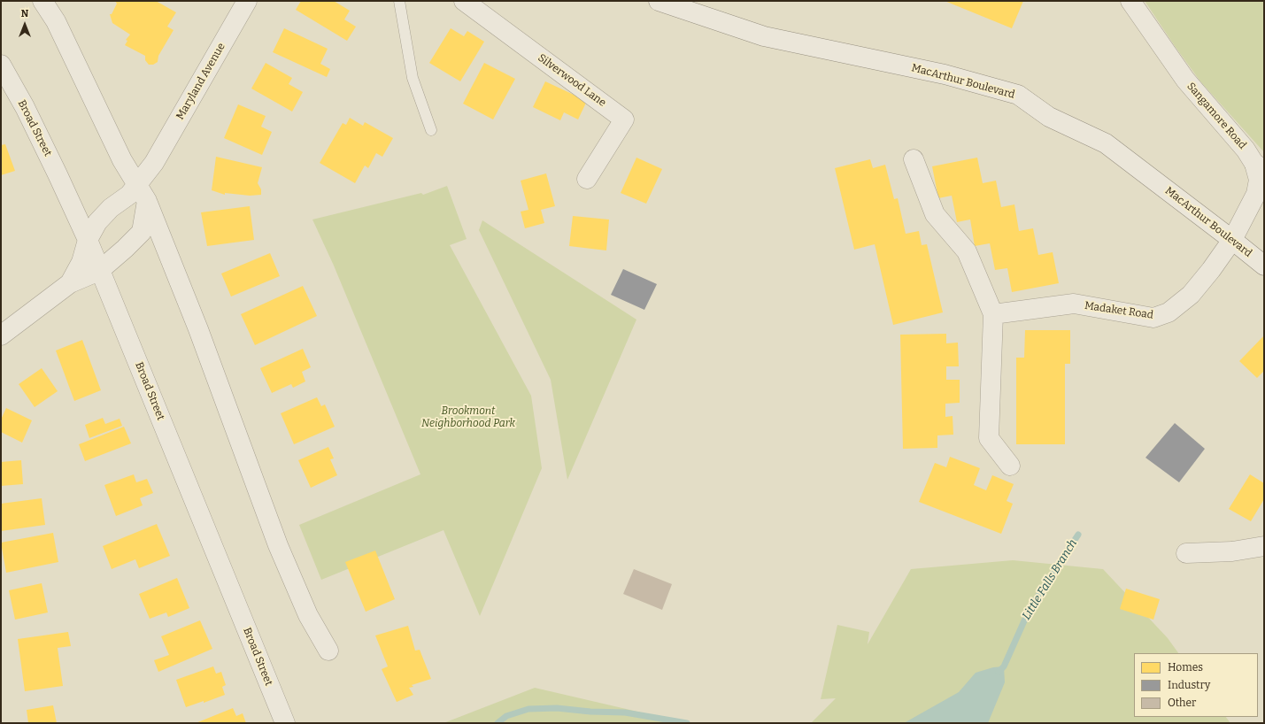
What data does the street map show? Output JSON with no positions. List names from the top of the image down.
{
  "streets": {
    "street": [
      "Silverwood Lane",
      "Maryland Avenue",
      "MacArthur Boulevard",
      "Sangamore Road",
      "Broad Street",
      "Madaket Road"
    ]
  },
  "crossings": [
    ["Maryland Avenue", "Broad Street"],
    ["MacArthur Boulevard", "Sangamore Road"],
    ["MacArthur Boulevard", "Madaket Road"],
    ["Sangamore Road", "Madaket Road"]
  ],
  "water": ["Little Falls Branch"],
  "parks": ["Brookmont Neighborhood Park"],
  "legend": ["Homes", "Industry", "Other"],
  "north": "top"
}
